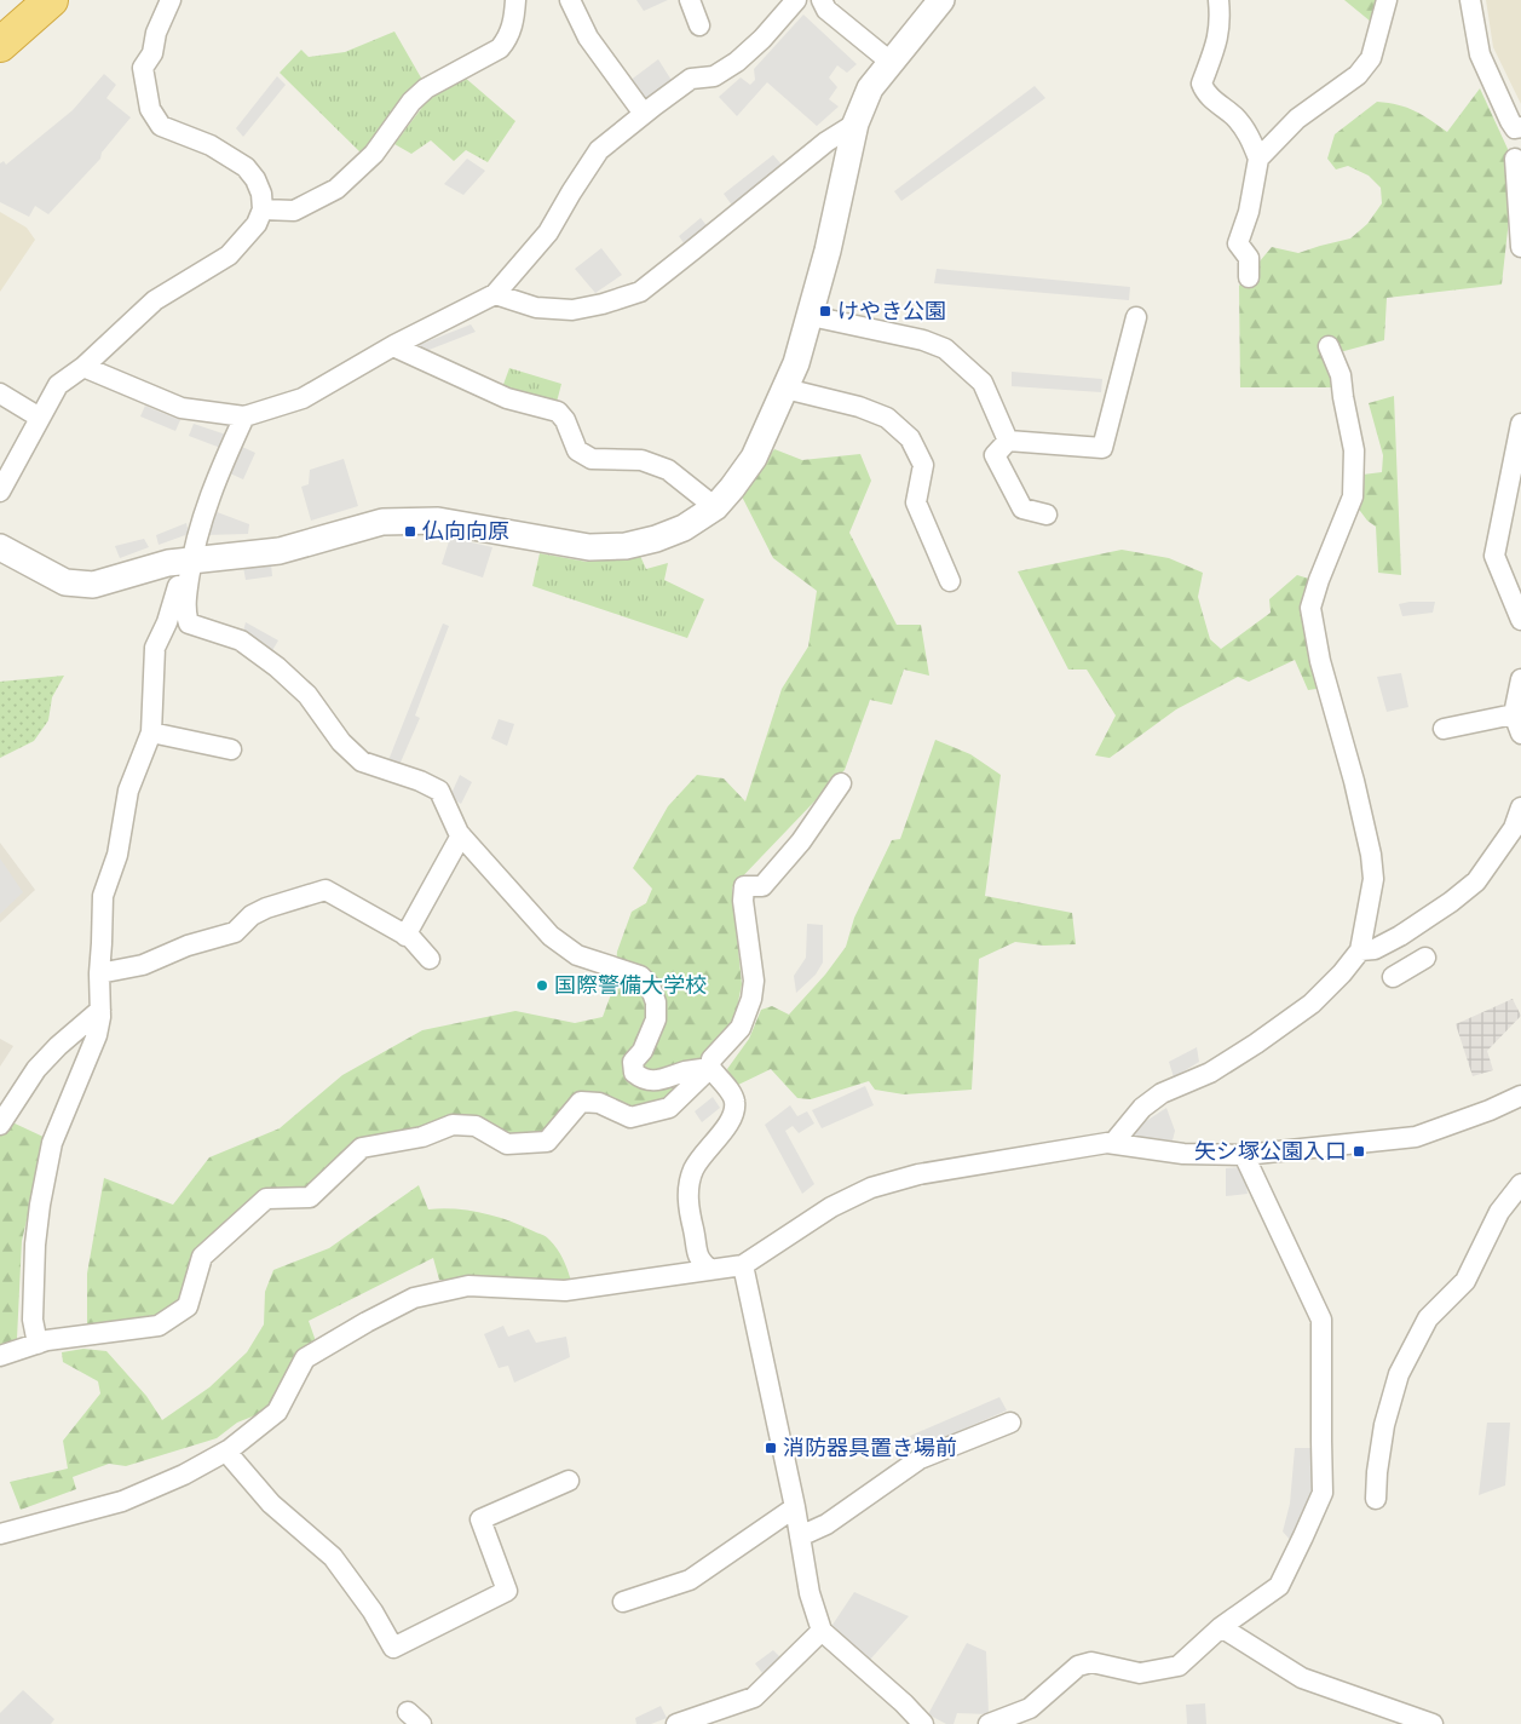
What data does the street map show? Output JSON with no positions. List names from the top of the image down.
{
  "places": {
    "transit": [
      "けやき公園",
      "仏向向原",
      "矢シ塚公園入口",
      "消防器具置き場前"
    ],
    "other": ["国際警備大学校"]
  }
}
